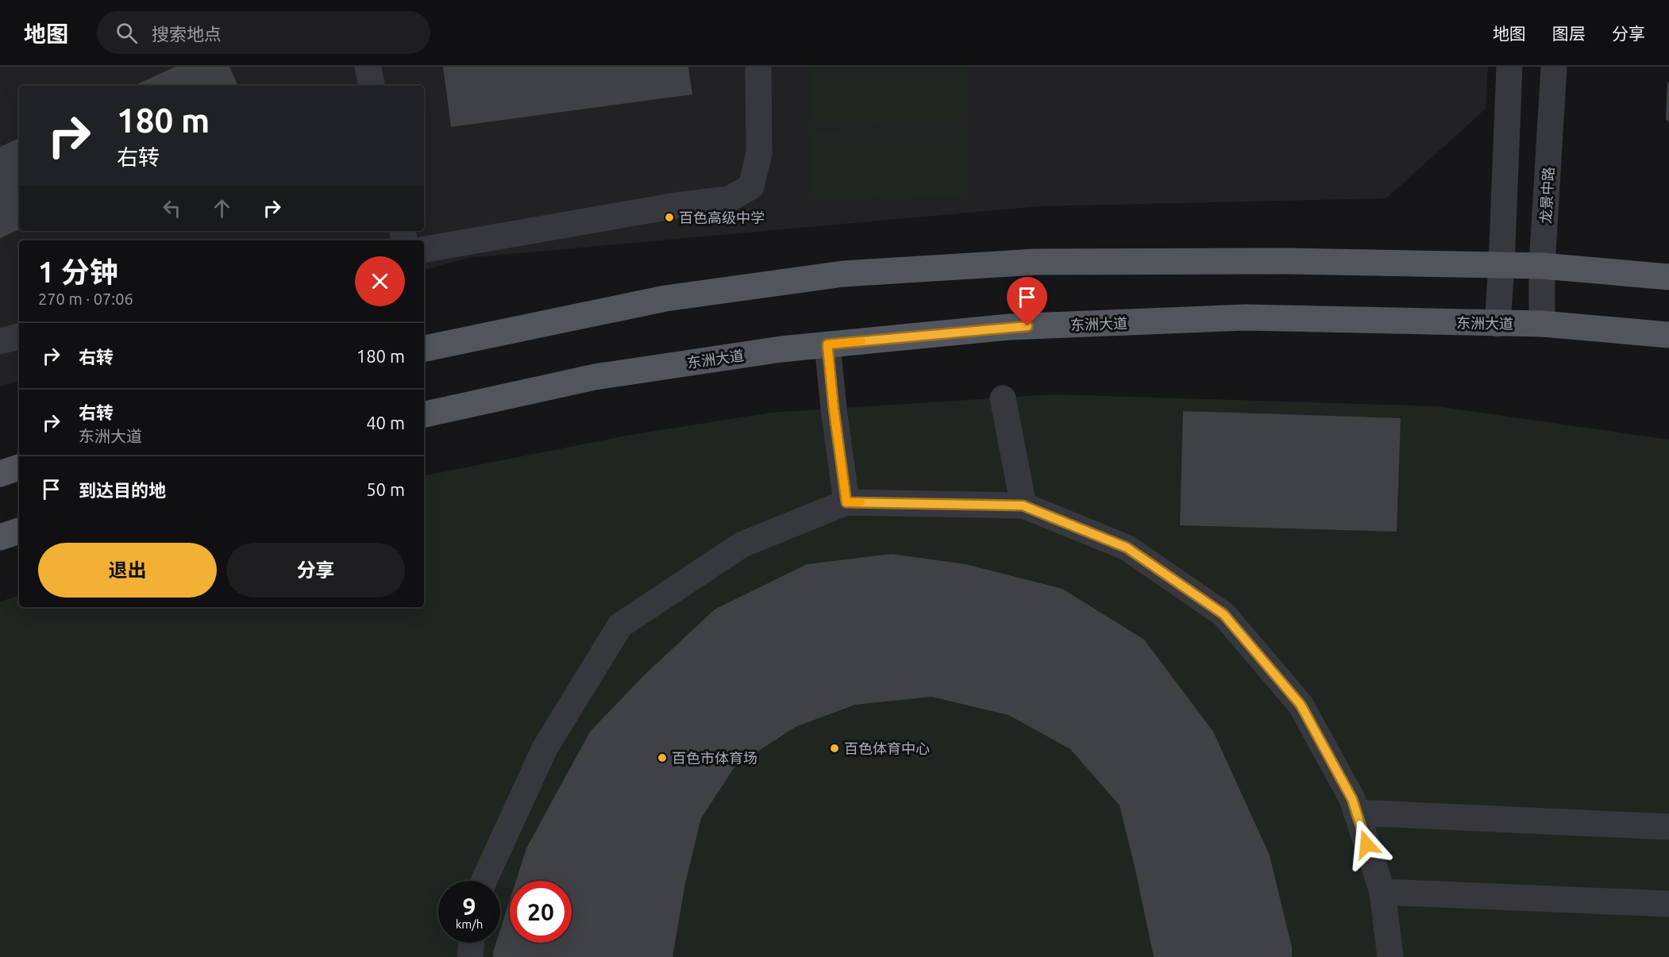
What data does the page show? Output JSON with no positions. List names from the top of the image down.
{
  "streets": {
    "main road": ["东洲大道"],
    "street": ["龙景中路"]
  },
  "crossings": [
    ["龙景中路", "东洲大道"]
  ],
  "places": ["百色高级中学", "百色体育中心", "百色市体育场"],
  "page": {
    "header": "地图",
    "search": "搜索地点",
    "nav": ["地图", "图层", "分享"],
    "turn": ["180 m", "右转"],
    "heading": ["1 分钟", "270 m · 07:06"],
    "list": [
      {
        "name": "右转",
        "value": "180 m"
      },
      {
        "name": "右转",
        "note": "东洲大道",
        "value": "40 m"
      },
      {
        "name": "到达目的地",
        "value": "50 m"
      }
    ],
    "buttons": ["退出", "分享"],
    "speed": "9 km/h",
    "limit": "20"
  }
}
